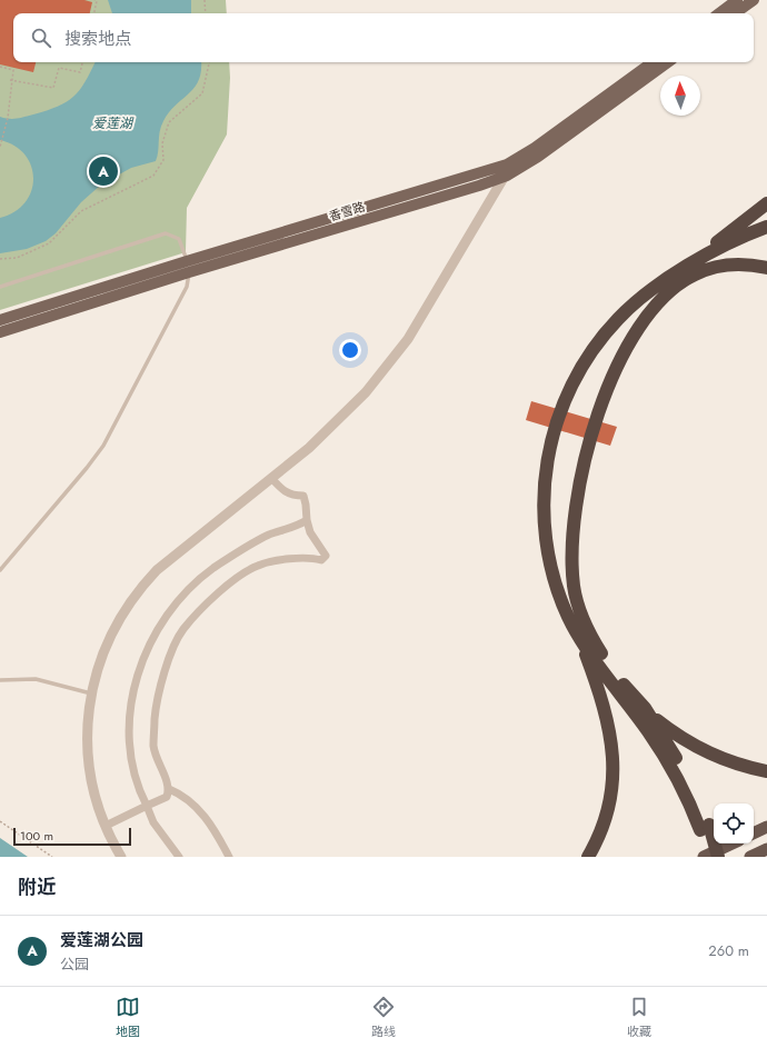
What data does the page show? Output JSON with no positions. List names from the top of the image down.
{
  "streets": {
    "main road": ["香雪路"]
  },
  "water": ["爱莲湖"],
  "scale_bar": "100 m",
  "north": "top",
  "page": {
    "search": "搜索地点",
    "pins": "A",
    "scale": "100 m",
    "heading": "附近",
    "list": [
      {
        "mark": "A",
        "name": "爱莲湖公园",
        "note": "公园",
        "value": "260 m"
      }
    ],
    "nav": ["地图", "路线", "收藏"]
  }
}
